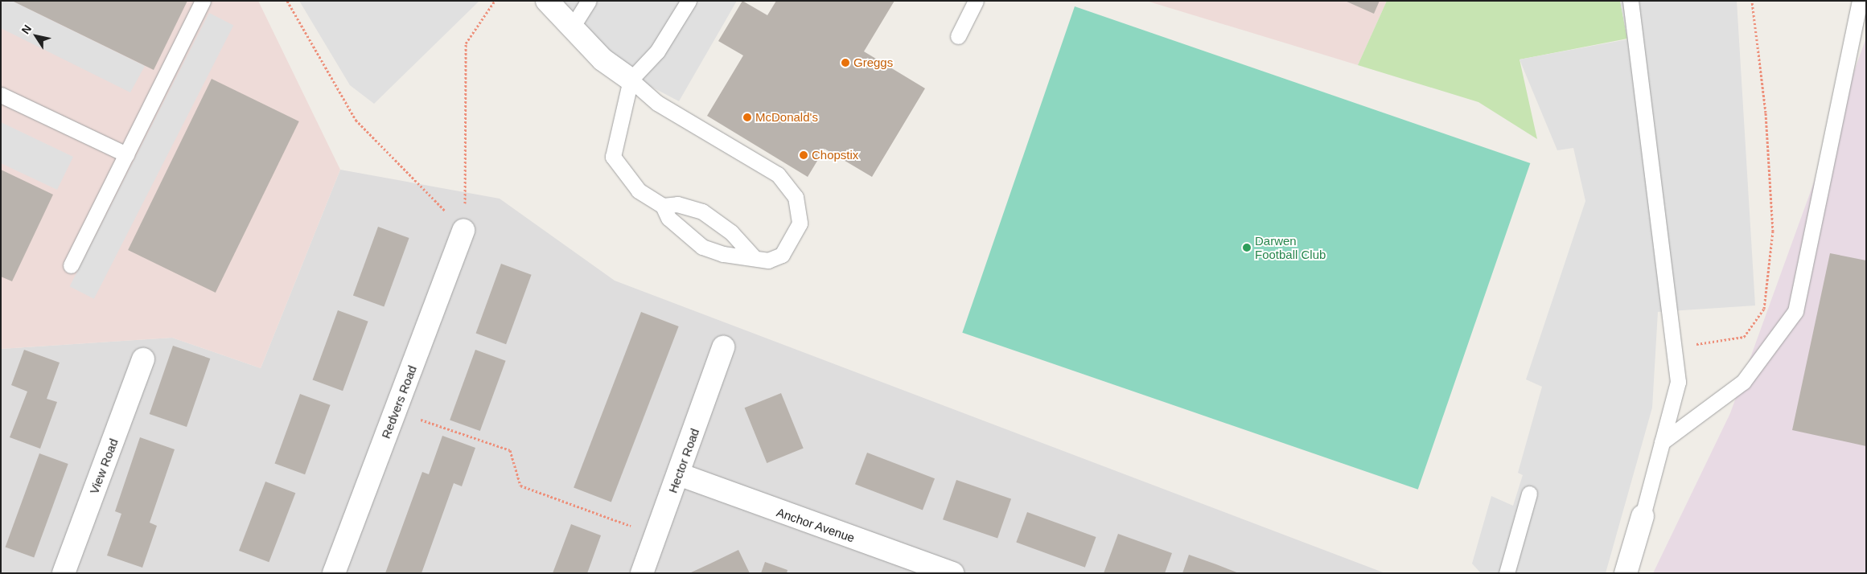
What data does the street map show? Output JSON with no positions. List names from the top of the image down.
{
  "streets": {
    "street": [
      "Redvers Road",
      "Hector Road",
      "View Road",
      "Anchor Avenue"
    ]
  },
  "crossings": [
    ["Hector Road", "Anchor Avenue"]
  ],
  "places": [
    "Greggs",
    "McDonald's",
    "Chopstix",
    "Darwen Football Club"
  ],
  "north": "top left"
}
